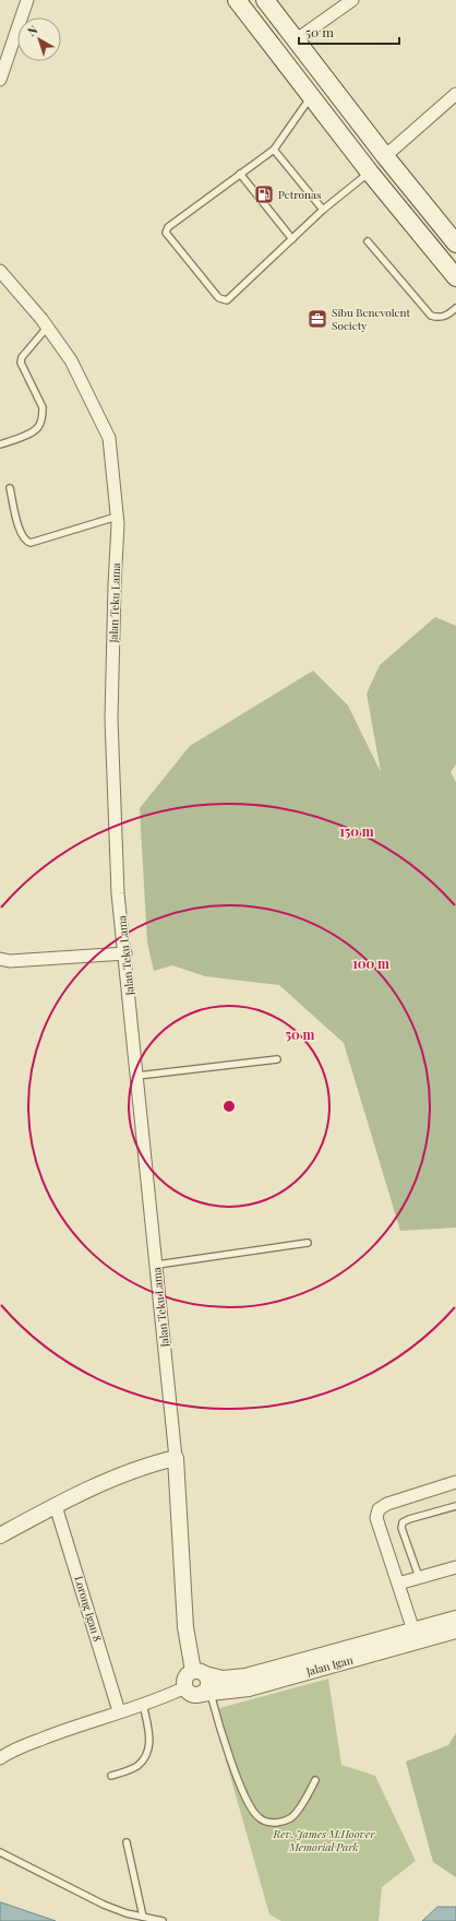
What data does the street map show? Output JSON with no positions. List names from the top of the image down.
{
  "streets": {
    "street": ["Jalan Teku Lama", "Lorong Igan 8", "Jalan Igan"]
  },
  "crossings": [
    ["Jalan Teku Lama", "Jalan Igan"]
  ],
  "parks": ["Rev. James M.Hoover Memorial Park"],
  "places": {
    "fuel station": ["Petronas"],
    "office": ["Sibu Benevolent Society"]
  },
  "scale_bar": "50 m",
  "north": "top left",
  "rings": ["150 m", "100 m", "50 m"]
}
